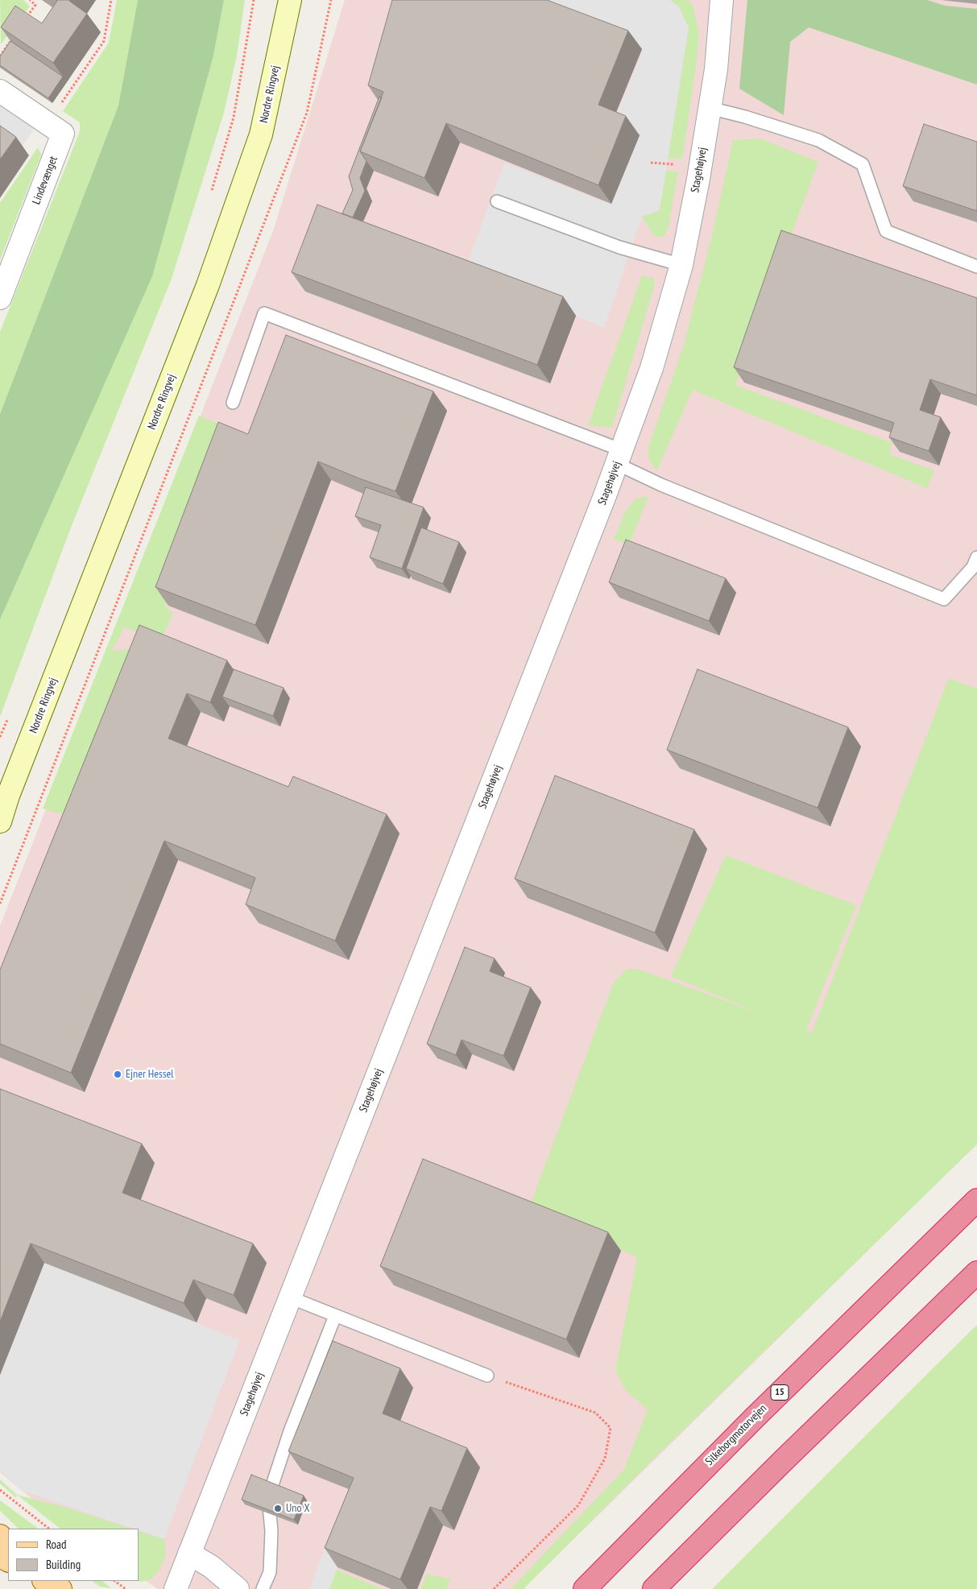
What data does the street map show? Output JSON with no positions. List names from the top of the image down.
{
  "streets": {
    "highway": ["15", "Silkeborgmotorvejen"],
    "main road": ["Nordre Ringvej"],
    "street": ["Stagehøjvej", "Lindevænget"]
  },
  "places": ["Ejner Hessel", "Uno X"],
  "legend": ["Road", "Building"]
}
